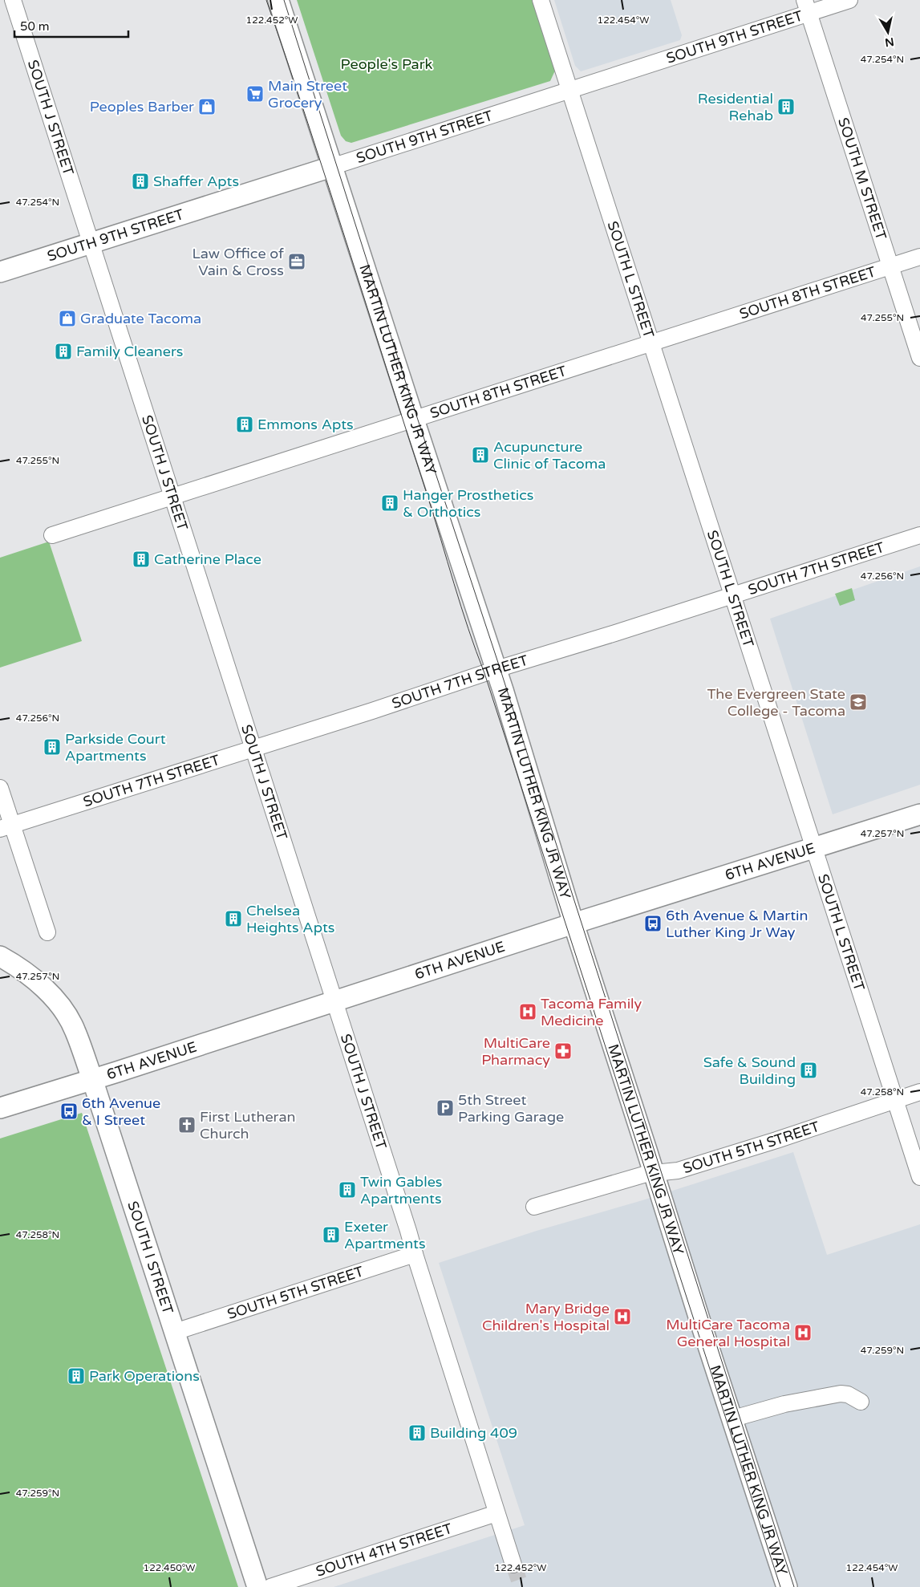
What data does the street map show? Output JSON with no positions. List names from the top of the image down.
{
  "streets": {
    "main road": [
      "SOUTH 9TH STREET",
      "MARTIN LUTHER KING JR WAY",
      "6TH AVENUE",
      "SOUTH I STREET"
    ],
    "street": [
      "SOUTH J STREET",
      "SOUTH M STREET",
      "SOUTH L STREET",
      "SOUTH 8TH STREET",
      "SOUTH 7TH STREET",
      "SOUTH 5TH STREET",
      "SOUTH 4TH STREET"
    ]
  },
  "crossings": [
    ["SOUTH 9TH STREET", "SOUTH J STREET"],
    ["SOUTH 9TH STREET", "SOUTH M STREET"],
    ["SOUTH 9TH STREET", "SOUTH L STREET"],
    ["SOUTH 9TH STREET", "MARTIN LUTHER KING JR WAY"],
    ["SOUTH J STREET", "SOUTH 8TH STREET"],
    ["SOUTH J STREET", "SOUTH 7TH STREET"],
    ["SOUTH J STREET", "6TH AVENUE"],
    ["SOUTH J STREET", "SOUTH 5TH STREET"],
    ["SOUTH J STREET", "SOUTH 4TH STREET"],
    ["SOUTH M STREET", "SOUTH 8TH STREET"],
    ["SOUTH L STREET", "SOUTH 8TH STREET"],
    ["SOUTH L STREET", "SOUTH 7TH STREET"],
    ["SOUTH L STREET", "6TH AVENUE"],
    ["SOUTH L STREET", "SOUTH 5TH STREET"],
    ["SOUTH 8TH STREET", "MARTIN LUTHER KING JR WAY"],
    ["MARTIN LUTHER KING JR WAY", "SOUTH 7TH STREET"],
    ["MARTIN LUTHER KING JR WAY", "6TH AVENUE"],
    ["MARTIN LUTHER KING JR WAY", "SOUTH 5TH STREET"],
    ["6TH AVENUE", "SOUTH I STREET"],
    ["SOUTH 5TH STREET", "SOUTH I STREET"]
  ],
  "parks": ["People's Park"],
  "places": {
    "supermarket": ["Main Street Grocery"],
    "shop": ["Peoples Barber", "Graduate Tacoma"],
    "building": [
      "Residential Rehab",
      "Shaffer Apts",
      "Family Cleaners",
      "Emmons Apts",
      "Acupuncture Clinic of Tacoma",
      "Hanger Prosthetics & Orthotics",
      "Catherine Place",
      "Parkside Court Apartments",
      "Chelsea Heights Apts",
      "Safe & Sound Building",
      "Twin Gables Apartments",
      "Exeter Apartments",
      "Park Operations",
      "Building 409"
    ],
    "office": ["Law Office of Vain & Cross"],
    "school or university": ["The Evergreen State College - Tacoma"],
    "bus stop": ["6th Avenue & Martin Luther King Jr Way", "6th Avenue & I Street"],
    "hospital": ["Tacoma Family Medicine", "Mary Bridge Children's Hospital", "MultiCare Tacoma General Hospital"],
    "pharmacy": ["MultiCare Pharmacy"],
    "parking": ["5th Street Parking Garage"],
    "church": ["First Lutheran Church"]
  },
  "scale_bar": "50 m",
  "north": "bottom",
  "coordinates": [
    "122.452°W",
    "122.454°W",
    "47.254°N",
    "47.255°N",
    "47.256°N",
    "47.257°N",
    "47.258°N",
    "47.259°N",
    "122.450°W"
  ]
}
